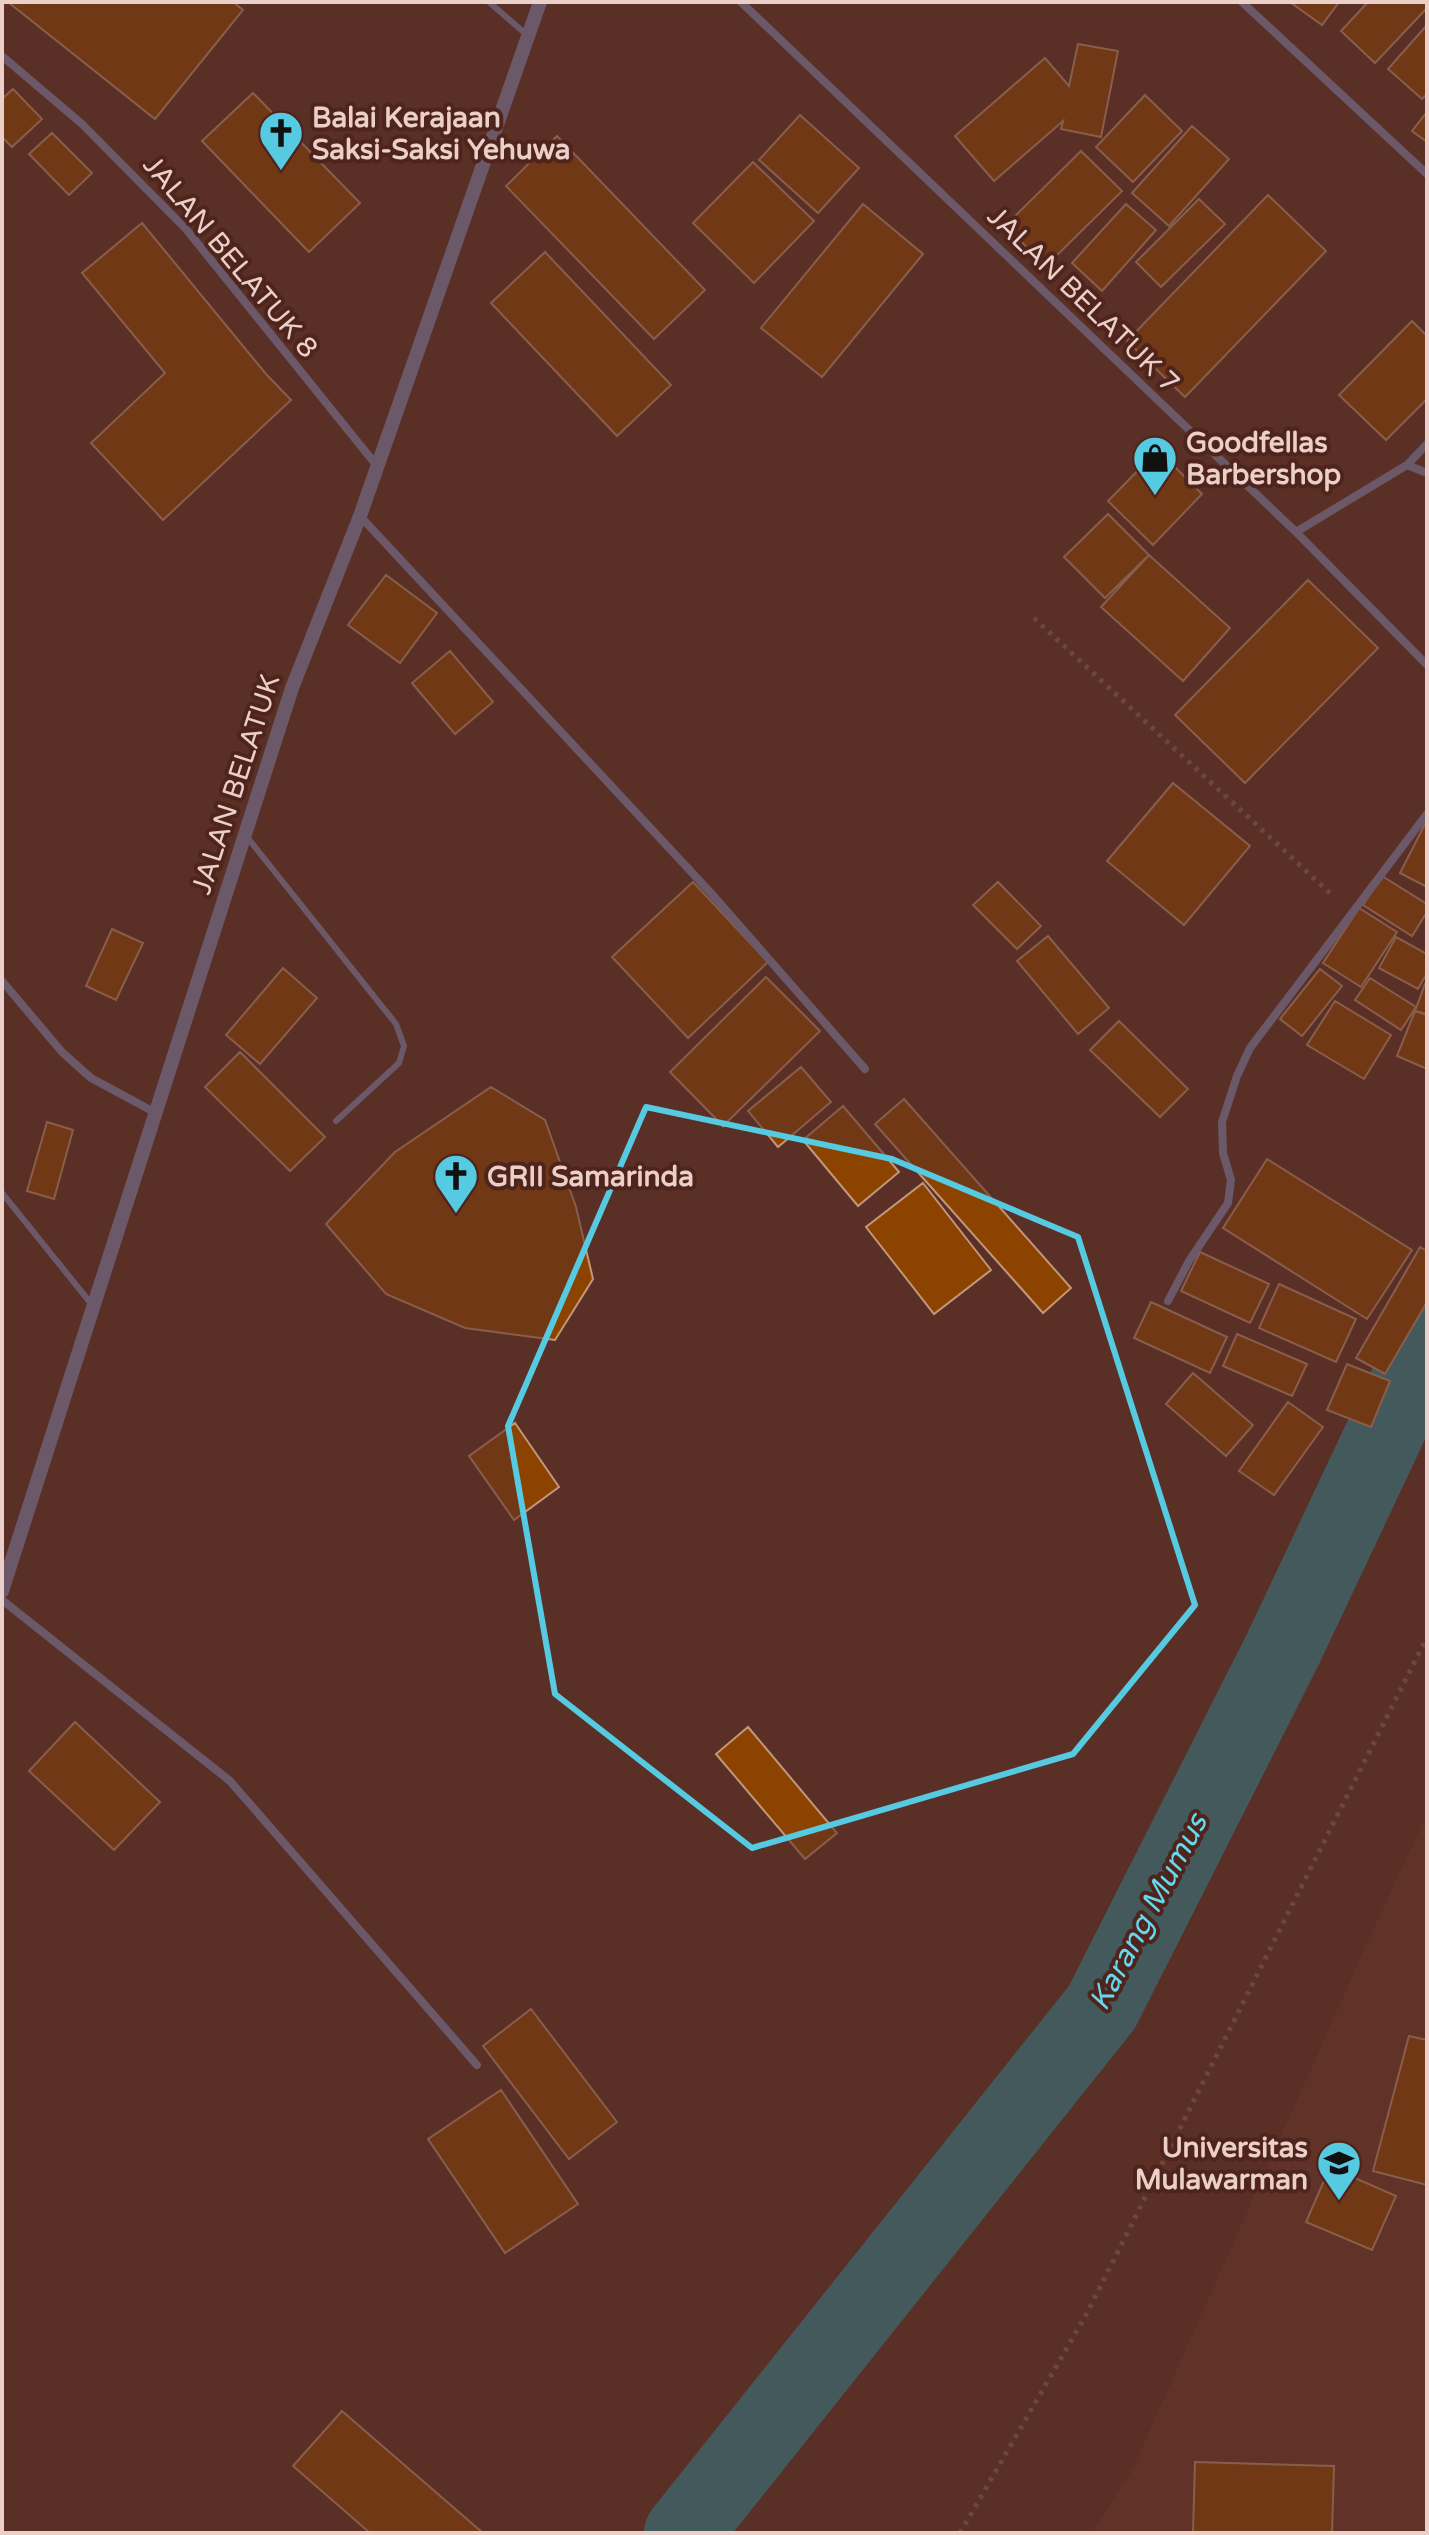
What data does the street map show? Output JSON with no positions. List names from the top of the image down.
{
  "streets": {
    "street": ["JALAN BELATUK 8", "JALAN BELATUK 7", "JALAN BELATUK"]
  },
  "crossings": [
    ["JALAN BELATUK 8", "JALAN BELATUK"]
  ],
  "water": ["Karang Mumus"],
  "places": {
    "church": ["Balai Kerajaan Saksi-Saksi Yehuwa", "GRII Samarinda"],
    "shop": ["Goodfellas Barbershop"],
    "school or university": ["Universitas Mulawarman"]
  }
}
